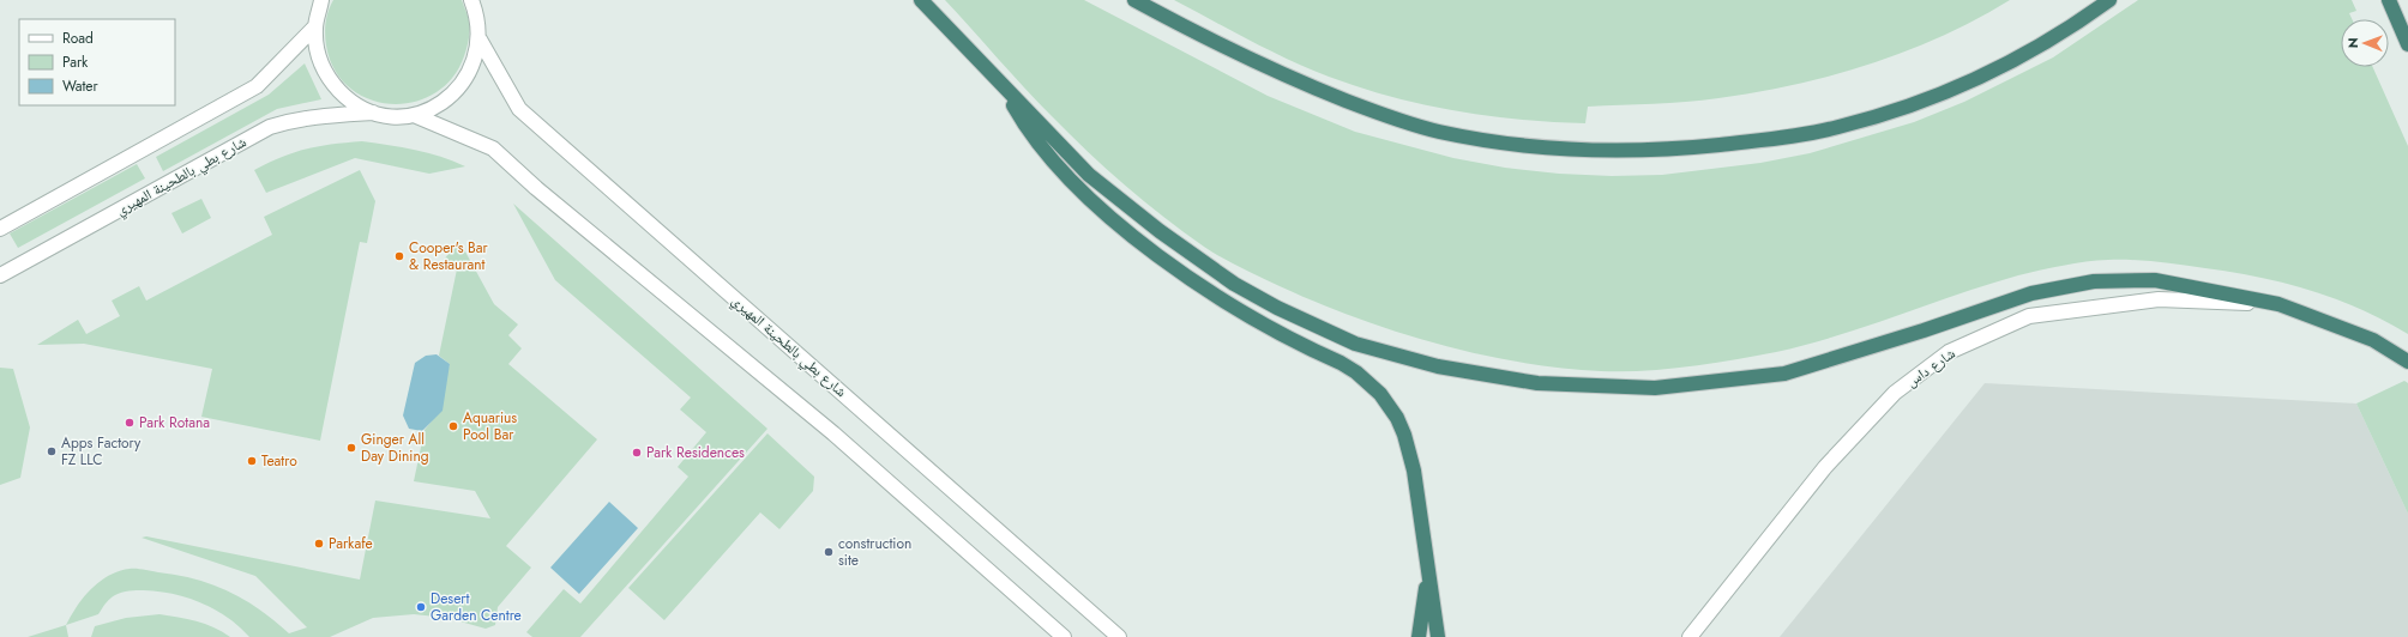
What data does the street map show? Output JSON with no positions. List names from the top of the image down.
{
  "streets": {
    "street": ["شارع بطي بالطحينة المهيري", "شارع داس"]
  },
  "places": [
    "Cooper's Bar & Restaurant",
    "Park Rotana",
    "Aquarius Pool Bar",
    "Ginger All Day Dining",
    "Apps Factory FZ LLC",
    "Park Residences",
    "Teatro",
    "Parkafe",
    "construction site",
    "Desert Garden Centre"
  ],
  "legend": ["Road", "Park", "Water"],
  "north": "left"
}
